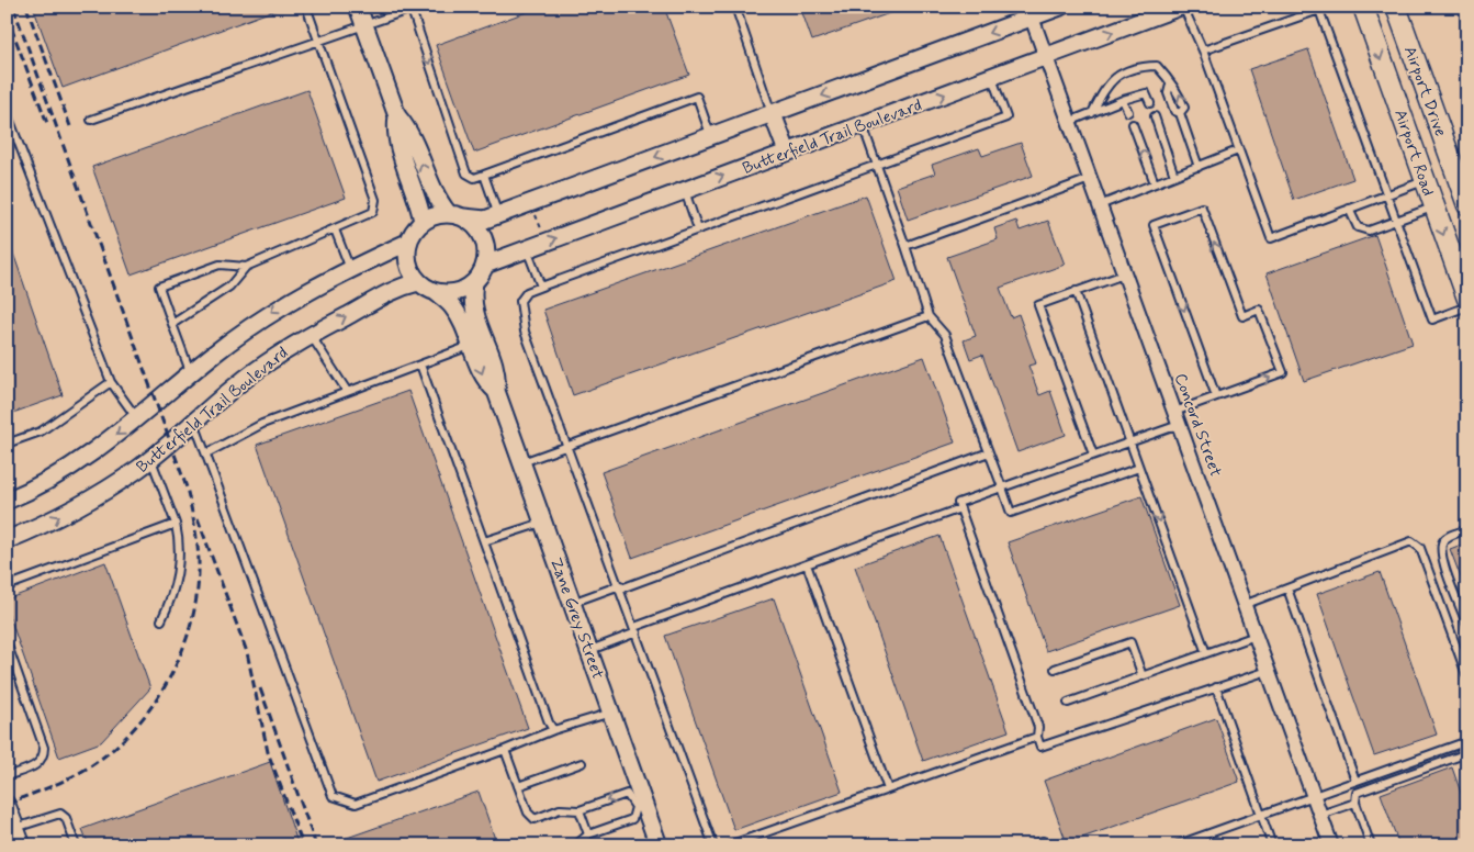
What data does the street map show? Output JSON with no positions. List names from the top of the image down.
{
  "streets": {
    "main road": ["Airport Drive", "Airport Road"],
    "street": ["Butterfield Trail Boulevard", "Concord Street", "Zane Grey Street"]
  },
  "crossings": [
    ["Butterfield Trail Boulevard", "Concord Street"],
    ["Butterfield Trail Boulevard", "Zane Grey Street"]
  ],
  "one_way": ["Airport Road"]
}
